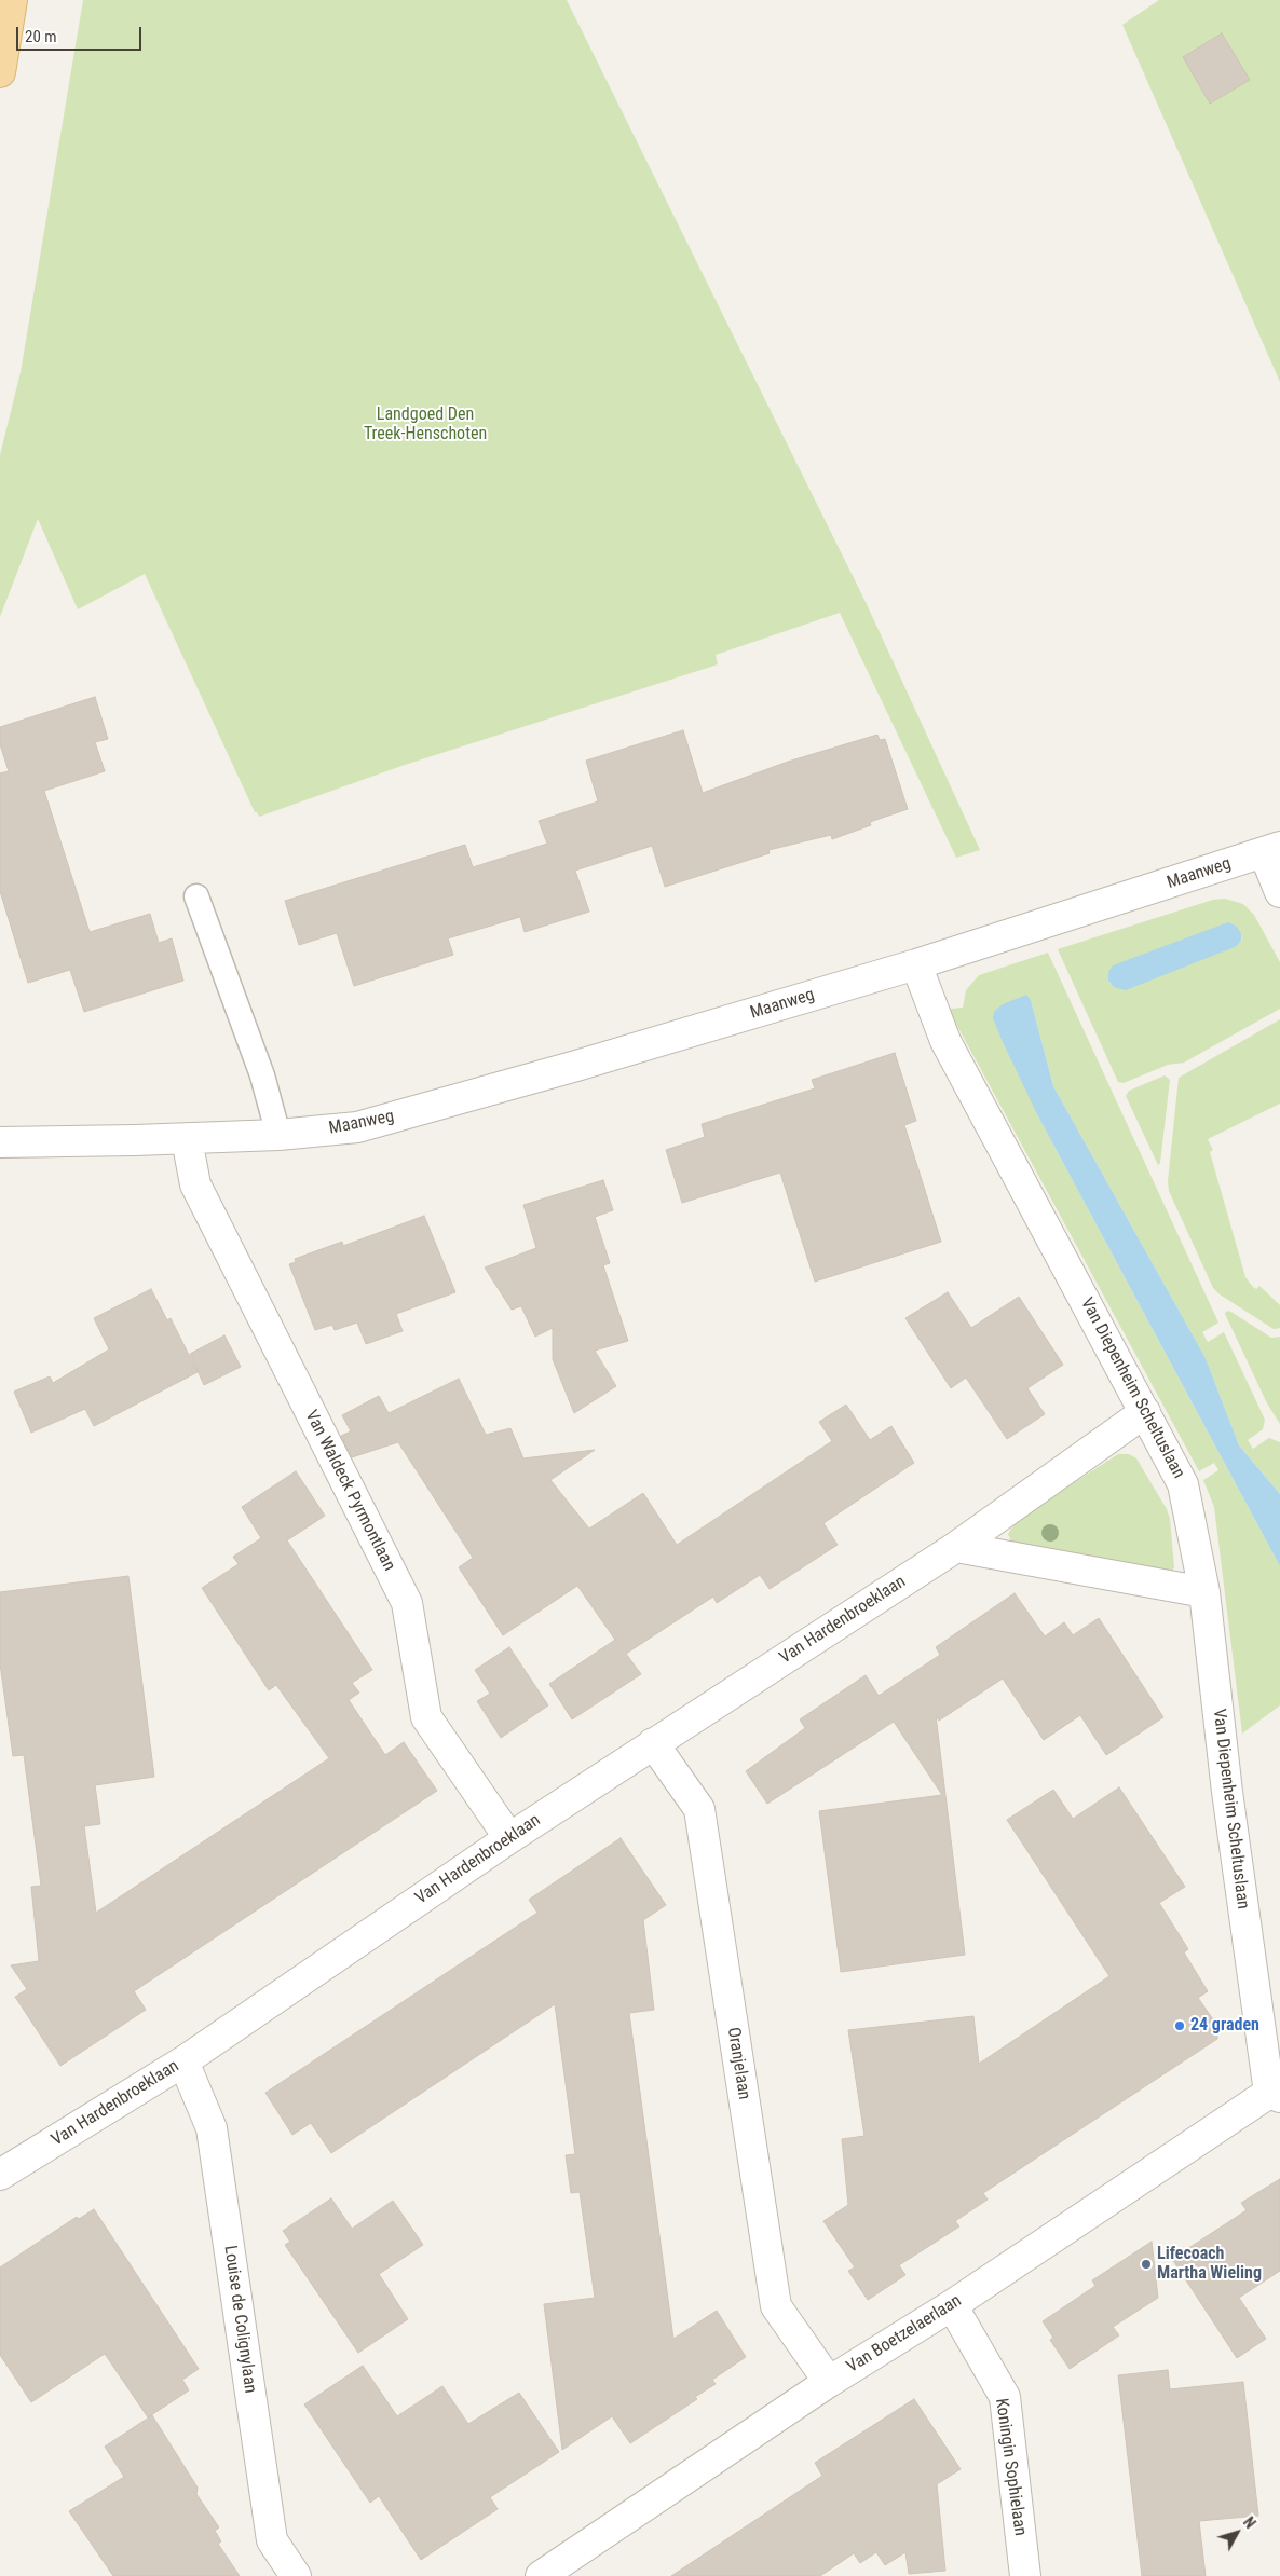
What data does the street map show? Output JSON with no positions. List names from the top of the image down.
{
  "streets": {
    "street": [
      "Maanweg",
      "Van Diepenheim Scheltuslaan",
      "Van Waldeck Pyrmontlaan",
      "Van Hardenbroeklaan",
      "Oranjelaan",
      "Louise de Colignylaan",
      "Van Boetzelaerlaan",
      "Koningin Sophielaan"
    ]
  },
  "crossings": [
    ["Maanweg", "Van Diepenheim Scheltuslaan"],
    ["Maanweg", "Van Waldeck Pyrmontlaan"],
    ["Van Diepenheim Scheltuslaan", "Van Hardenbroeklaan"],
    ["Van Diepenheim Scheltuslaan", "Van Boetzelaerlaan"],
    ["Van Waldeck Pyrmontlaan", "Van Hardenbroeklaan"],
    ["Van Hardenbroeklaan", "Oranjelaan"],
    ["Van Hardenbroeklaan", "Louise de Colignylaan"],
    ["Oranjelaan", "Van Boetzelaerlaan"],
    ["Van Boetzelaerlaan", "Koningin Sophielaan"]
  ],
  "parks": ["Landgoed Den Treek-Henschoten"],
  "places": ["24 graden", "Lifecoach Martha Wieling"],
  "scale_bar": "20 m",
  "north": "top right"
}
